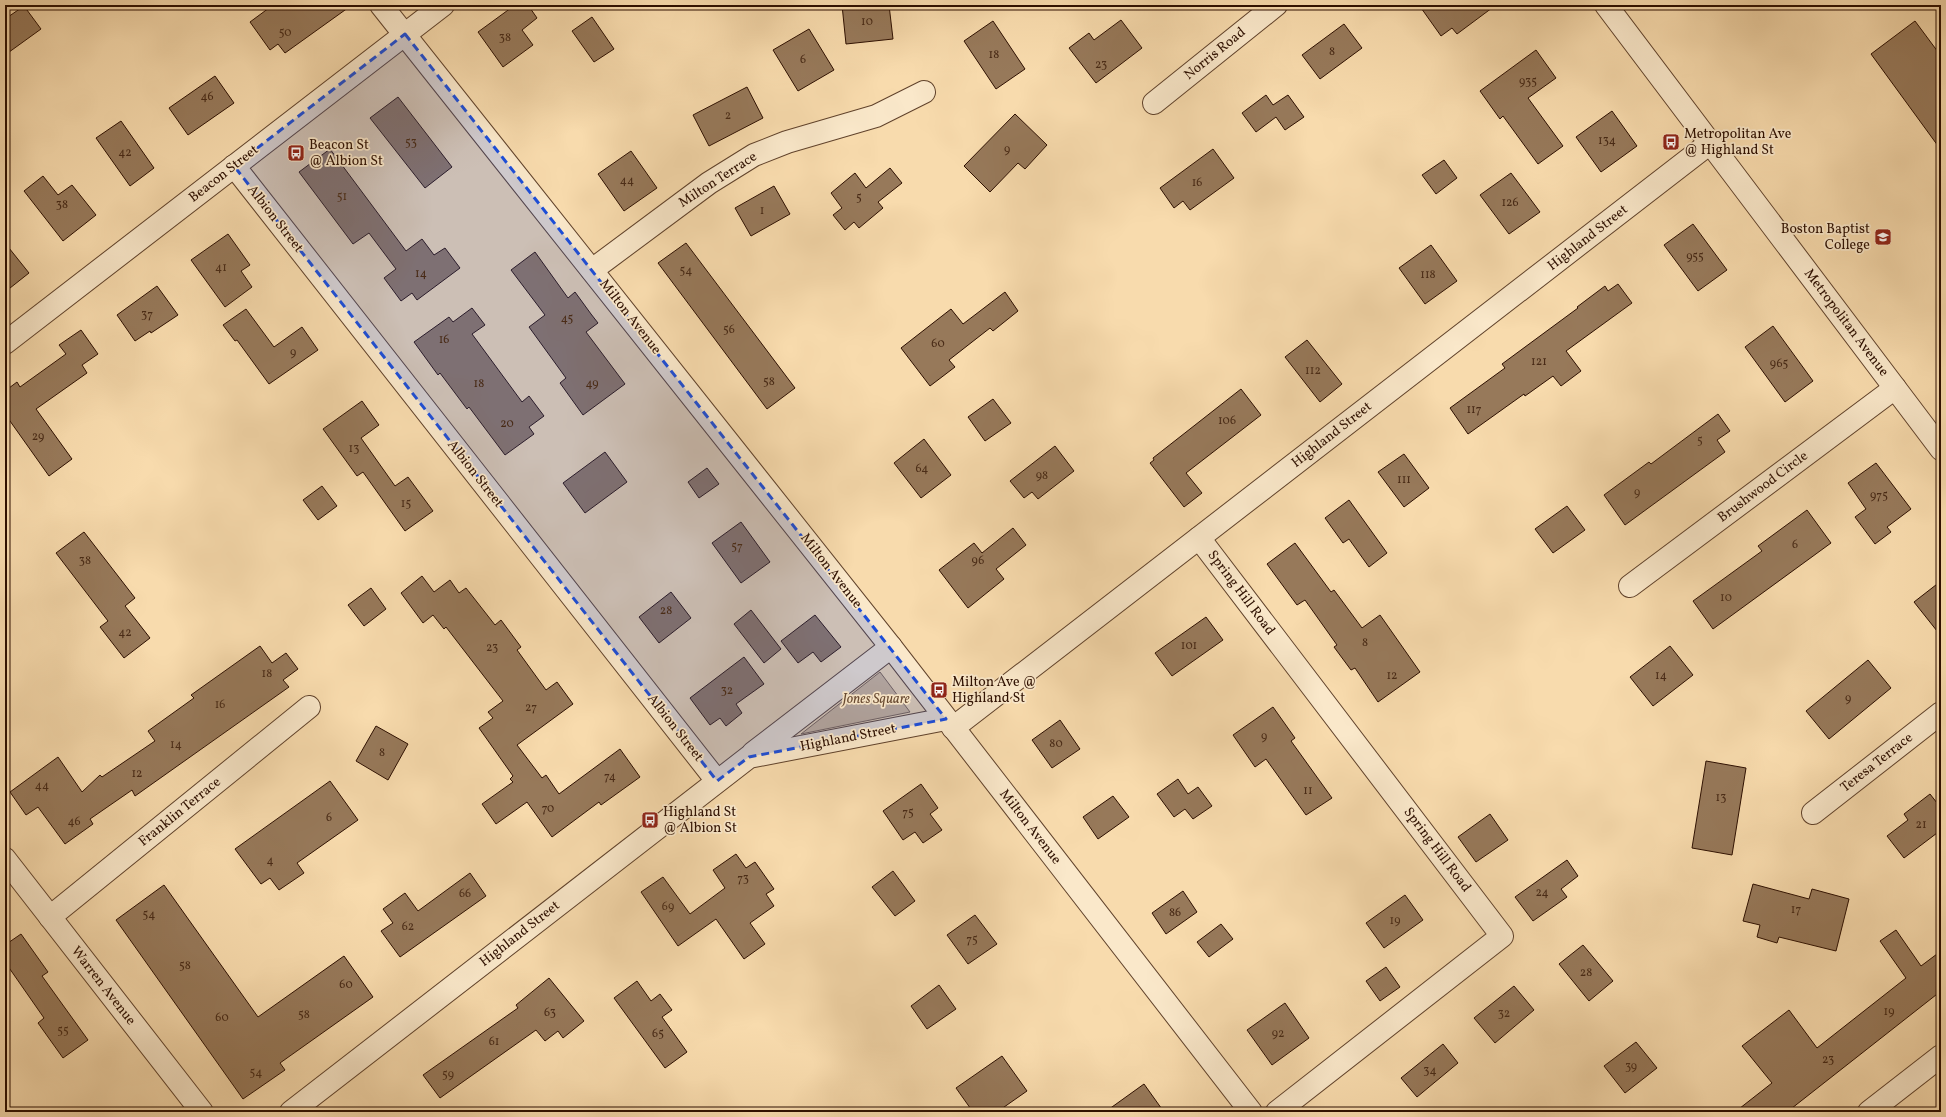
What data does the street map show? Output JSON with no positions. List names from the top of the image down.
{
  "streets": {
    "street": [
      "Norris Road",
      "Beacon Street",
      "Milton Terrace",
      "Albion Street",
      "Highland Street",
      "Milton Avenue",
      "Metropolitan Avenue",
      "Brushwood Circle",
      "Spring Hill Road",
      "Teresa Terrace",
      "Franklin Terrace",
      "Warren Avenue"
    ]
  },
  "crossings": [
    ["Beacon Street", "Albion Street"],
    ["Beacon Street", "Milton Avenue"],
    ["Milton Terrace", "Milton Avenue"],
    ["Albion Street", "Highland Street"],
    ["Highland Street", "Milton Avenue"],
    ["Highland Street", "Metropolitan Avenue"],
    ["Highland Street", "Spring Hill Road"],
    ["Metropolitan Avenue", "Brushwood Circle"],
    ["Franklin Terrace", "Warren Avenue"]
  ],
  "parks": ["Jones Square"],
  "places": {
    "bus stop": [
      "Metropolitan Ave @ Highland St",
      "Beacon St @ Albion St",
      "Milton Ave @ Highland St",
      "Highland St @ Albion St"
    ],
    "school or university": ["Boston Baptist College"]
  },
  "house_numbers": [
    "10",
    "50",
    "38",
    "8",
    "18",
    "6",
    "23",
    "935",
    "46",
    "2",
    "134",
    "53",
    "9",
    "42",
    "44",
    "16",
    "51",
    "5",
    "126",
    "38",
    "1",
    "955",
    "41",
    "54",
    "14",
    "118",
    "37",
    "45",
    "56",
    "16",
    "60",
    "9",
    "121",
    "965",
    "112",
    "58",
    "18",
    "49",
    "117",
    "106",
    "20",
    "29",
    "5",
    "13",
    "64",
    "98",
    "111",
    "9",
    "975",
    "15",
    "6",
    "57",
    "38",
    "96",
    "10",
    "28",
    "42",
    "8",
    "101",
    "23",
    "18",
    "12",
    "14",
    "32",
    "9",
    "16",
    "27",
    "9",
    "80",
    "14",
    "8",
    "12",
    "74",
    "44",
    "11",
    "13",
    "70",
    "75",
    "6",
    "46",
    "21",
    "4",
    "73",
    "24",
    "66",
    "69",
    "17",
    "86",
    "54",
    "19",
    "62",
    "75",
    "58",
    "28",
    "60",
    "19",
    "63",
    "32",
    "58",
    "60",
    "55",
    "65",
    "92",
    "61",
    "23",
    "39",
    "34",
    "54",
    "59"
  ]
}
